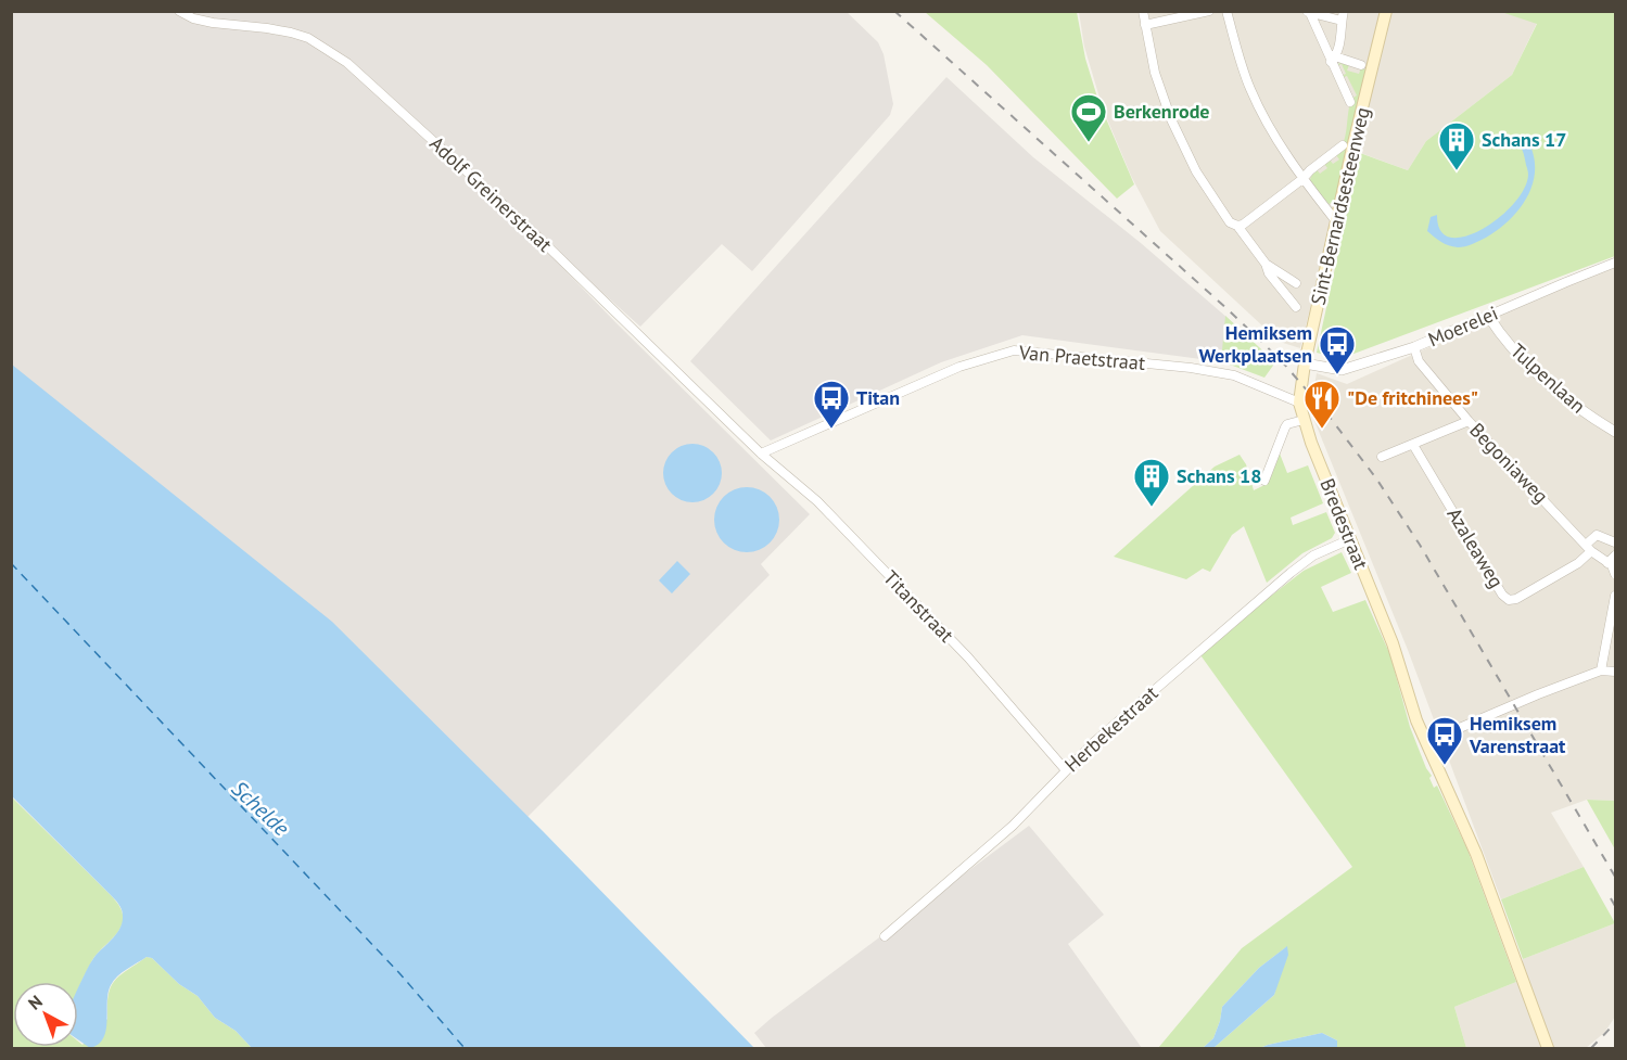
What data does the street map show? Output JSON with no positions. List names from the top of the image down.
{
  "streets": {
    "main road": ["Sint-Bernardsesteenweg", "Bredestraat"],
    "street": [
      "Adolf Greinerstraat",
      "Moerelei",
      "Van Praetstraat",
      "Tulpenlaan",
      "Begoniaweg",
      "Azaleaweg",
      "Titanstraat",
      "Herbekestraat"
    ]
  },
  "crossings": [
    ["Adolf Greinerstraat", "Van Praetstraat"],
    ["Adolf Greinerstraat", "Titanstraat"],
    ["Sint-Bernardsesteenweg", "Moerelei"],
    ["Sint-Bernardsesteenweg", "Van Praetstraat"],
    ["Sint-Bernardsesteenweg", "Bredestraat"],
    ["Moerelei", "Tulpenlaan"],
    ["Moerelei", "Begoniaweg"],
    ["Van Praetstraat", "Bredestraat"],
    ["Van Praetstraat", "Titanstraat"],
    ["Begoniaweg", "Azaleaweg"],
    ["Bredestraat", "Herbekestraat"],
    ["Titanstraat", "Herbekestraat"]
  ],
  "water": ["Schelde"],
  "places": {
    "sports": ["Berkenrode"],
    "building": ["Schans 17", "Schans 18"],
    "bus stop": ["Hemiksem Werkplaatsen", "Titan", "Hemiksem Varenstraat"],
    "restaurant": ["\"De fritchinees\""]
  },
  "north": "top left"
}
